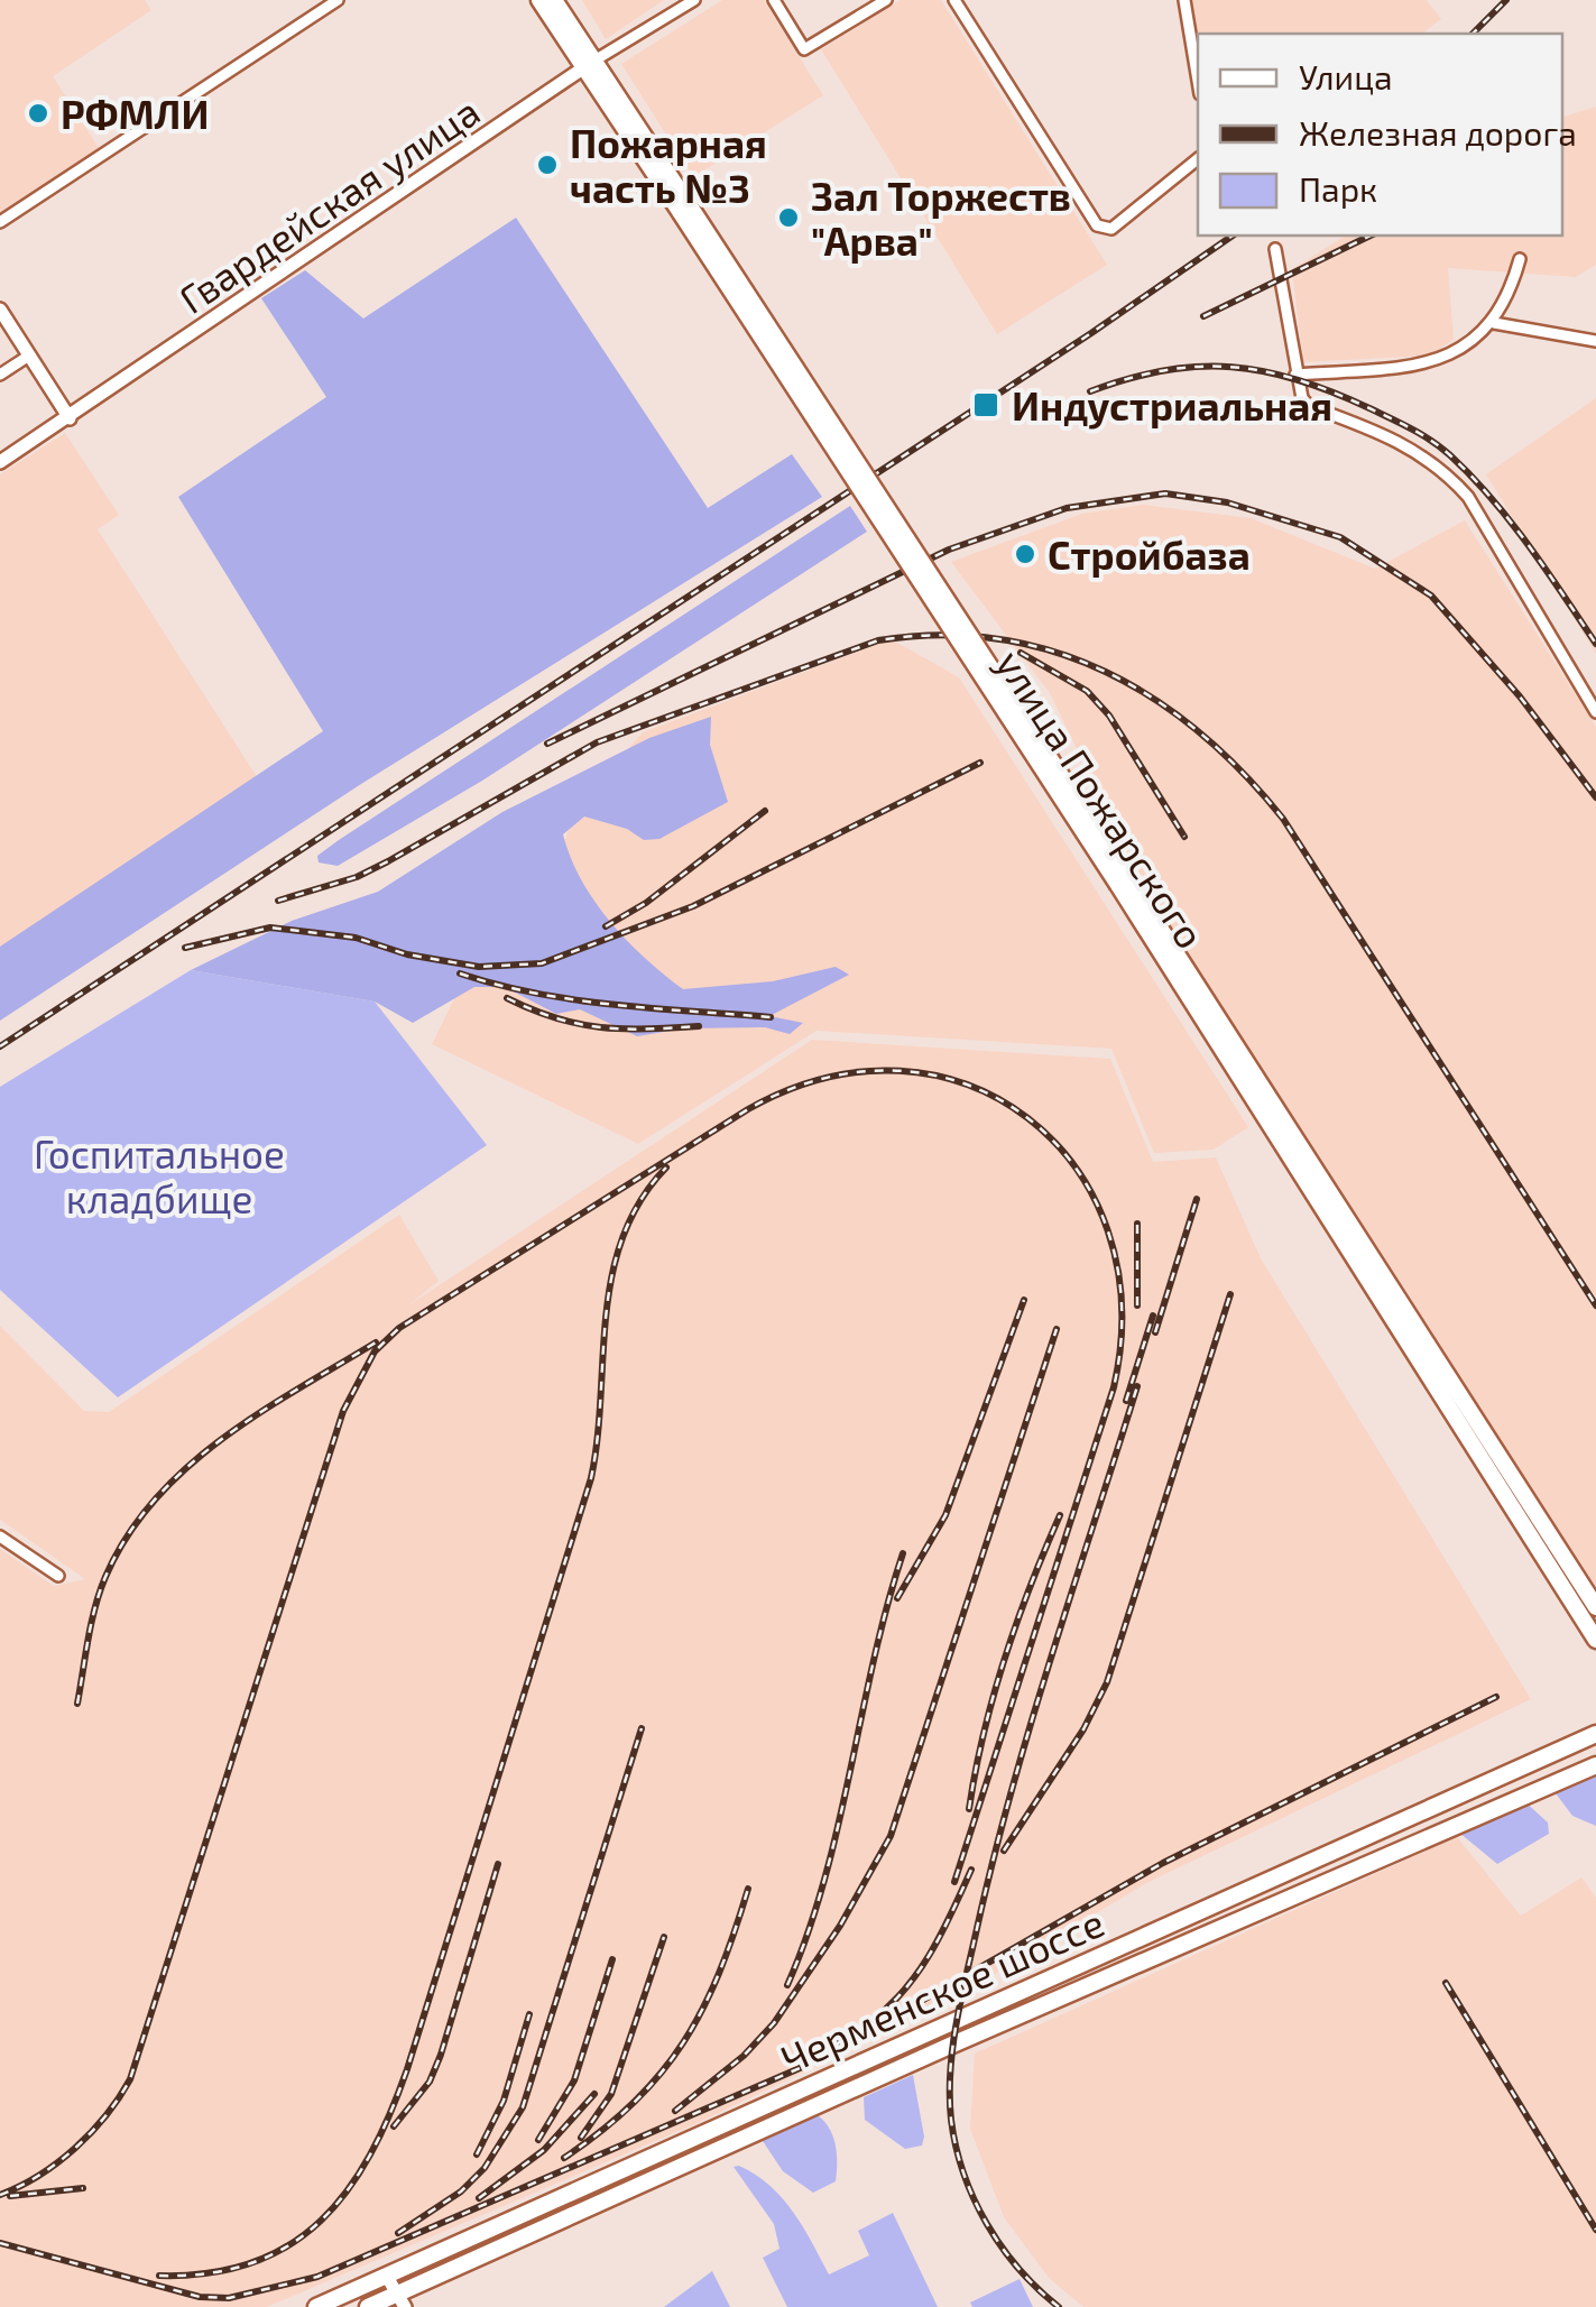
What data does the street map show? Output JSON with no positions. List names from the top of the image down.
{
  "streets": {
    "main road": ["улица Пожарского", "Черменское шоссе"],
    "street": ["Гвардейская улица"]
  },
  "crossings": [
    ["Гвардейская улица", "улица Пожарского"]
  ],
  "parks": ["Госпитальное кладбище"],
  "places": {
    "other": [
      "РФМЛИ",
      "Пожарная часть №3",
      "Зал Торжеств \"Арва\"",
      "Стройбаза"
    ],
    "transit": ["Индустриальная"]
  },
  "legend": ["Улица", "Железная дорога", "Парк"]
}
